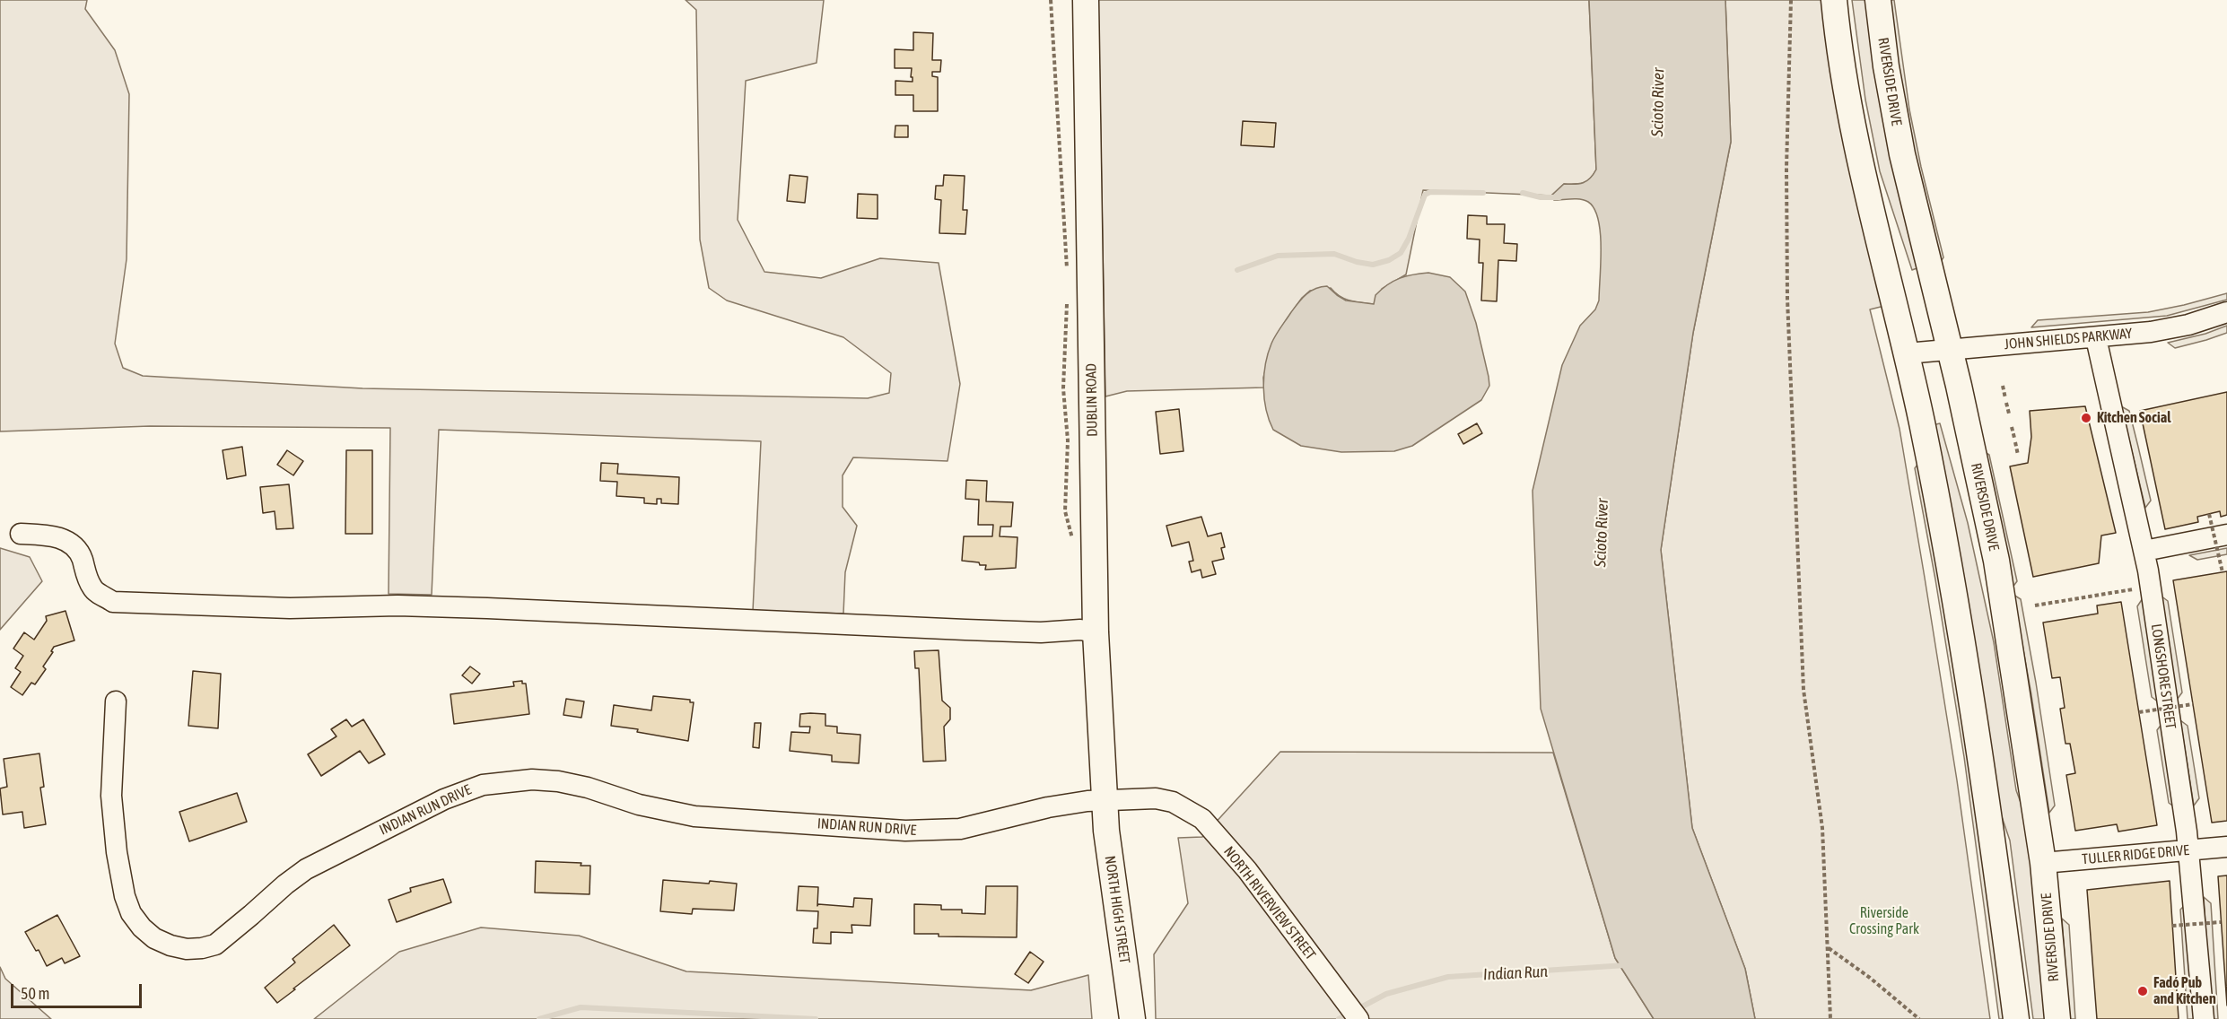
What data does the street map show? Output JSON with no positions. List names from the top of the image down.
{
  "streets": {
    "main road": ["RIVERSIDE DRIVE", "DUBLIN ROAD", "NORTH HIGH STREET"],
    "street": [
      "JOHN SHIELDS PARKWAY",
      "LONGSHORE STREET",
      "INDIAN RUN DRIVE",
      "TULLER RIDGE DRIVE",
      "NORTH RIVERVIEW STREET"
    ]
  },
  "crossings": [
    ["RIVERSIDE DRIVE", "JOHN SHIELDS PARKWAY"],
    ["RIVERSIDE DRIVE", "TULLER RIDGE DRIVE"],
    ["JOHN SHIELDS PARKWAY", "LONGSHORE STREET"],
    ["DUBLIN ROAD", "INDIAN RUN DRIVE"],
    ["DUBLIN ROAD", "NORTH RIVERVIEW STREET"],
    ["DUBLIN ROAD", "NORTH HIGH STREET"],
    ["LONGSHORE STREET", "TULLER RIDGE DRIVE"],
    ["INDIAN RUN DRIVE", "NORTH RIVERVIEW STREET"],
    ["INDIAN RUN DRIVE", "NORTH HIGH STREET"],
    ["NORTH RIVERVIEW STREET", "NORTH HIGH STREET"]
  ],
  "water": ["Scioto River", "Indian Run"],
  "parks": ["Riverside Crossing Park"],
  "places": ["Kitchen Social", "Fadó Pub and Kitchen"],
  "scale_bar": "50 m"
}
